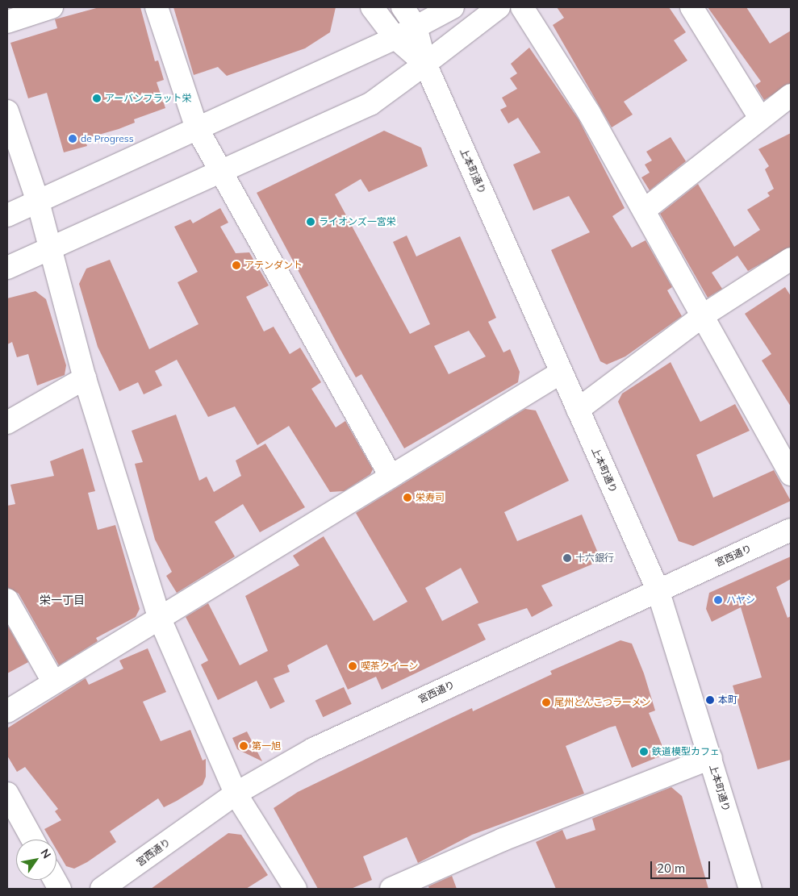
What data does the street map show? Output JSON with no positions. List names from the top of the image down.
{
  "streets": {
    "main road": ["上本町通り", "宮西通り"]
  },
  "crossings": [
    ["上本町通り", "宮西通り"]
  ],
  "districts": ["栄一丁目"],
  "places": [
    "アーバンフラット栄",
    "de Progress",
    "ライオンズ一宮栄",
    "アテンダント",
    "栄寿司",
    "十六銀行",
    "ハヤシ",
    "喫茶クイーン",
    "本町",
    "尾州とんこつラーメン",
    "第一旭",
    "鉄道模型カフェ"
  ],
  "scale_bar": "20 m",
  "north": "top right"
}
